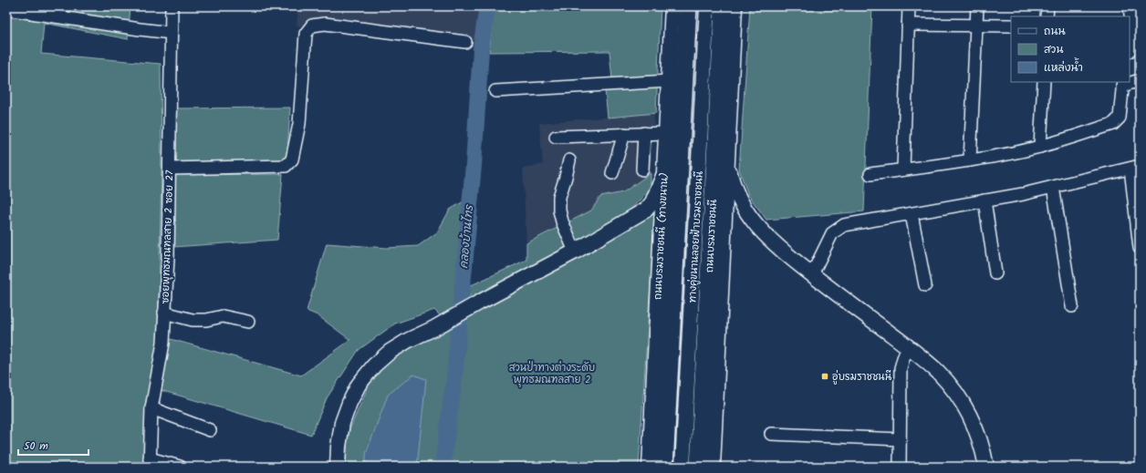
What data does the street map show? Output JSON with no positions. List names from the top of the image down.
{
  "streets": {
    "highway": ["ถนนบรมราชชนนี"],
    "main road": ["ถนนบรมราชชนนี (ทางขนาน)", "ทางคู่ขนานลอยฟ้าบรมราชชนนี"],
    "street": ["ซอยพุทธมณฑลสาย 2 ซอย 27"]
  },
  "water": ["คลองบ้านไทร"],
  "parks": ["สวนป่าทางต่างระดับ พุทธมณฑลสาย 2"],
  "places": {
    "transit": ["อู่บรมราชชนนี"]
  },
  "legend": ["ถนน", "สวน", "แหล่งน้ำ"],
  "scale_bar": "50 m"
}
